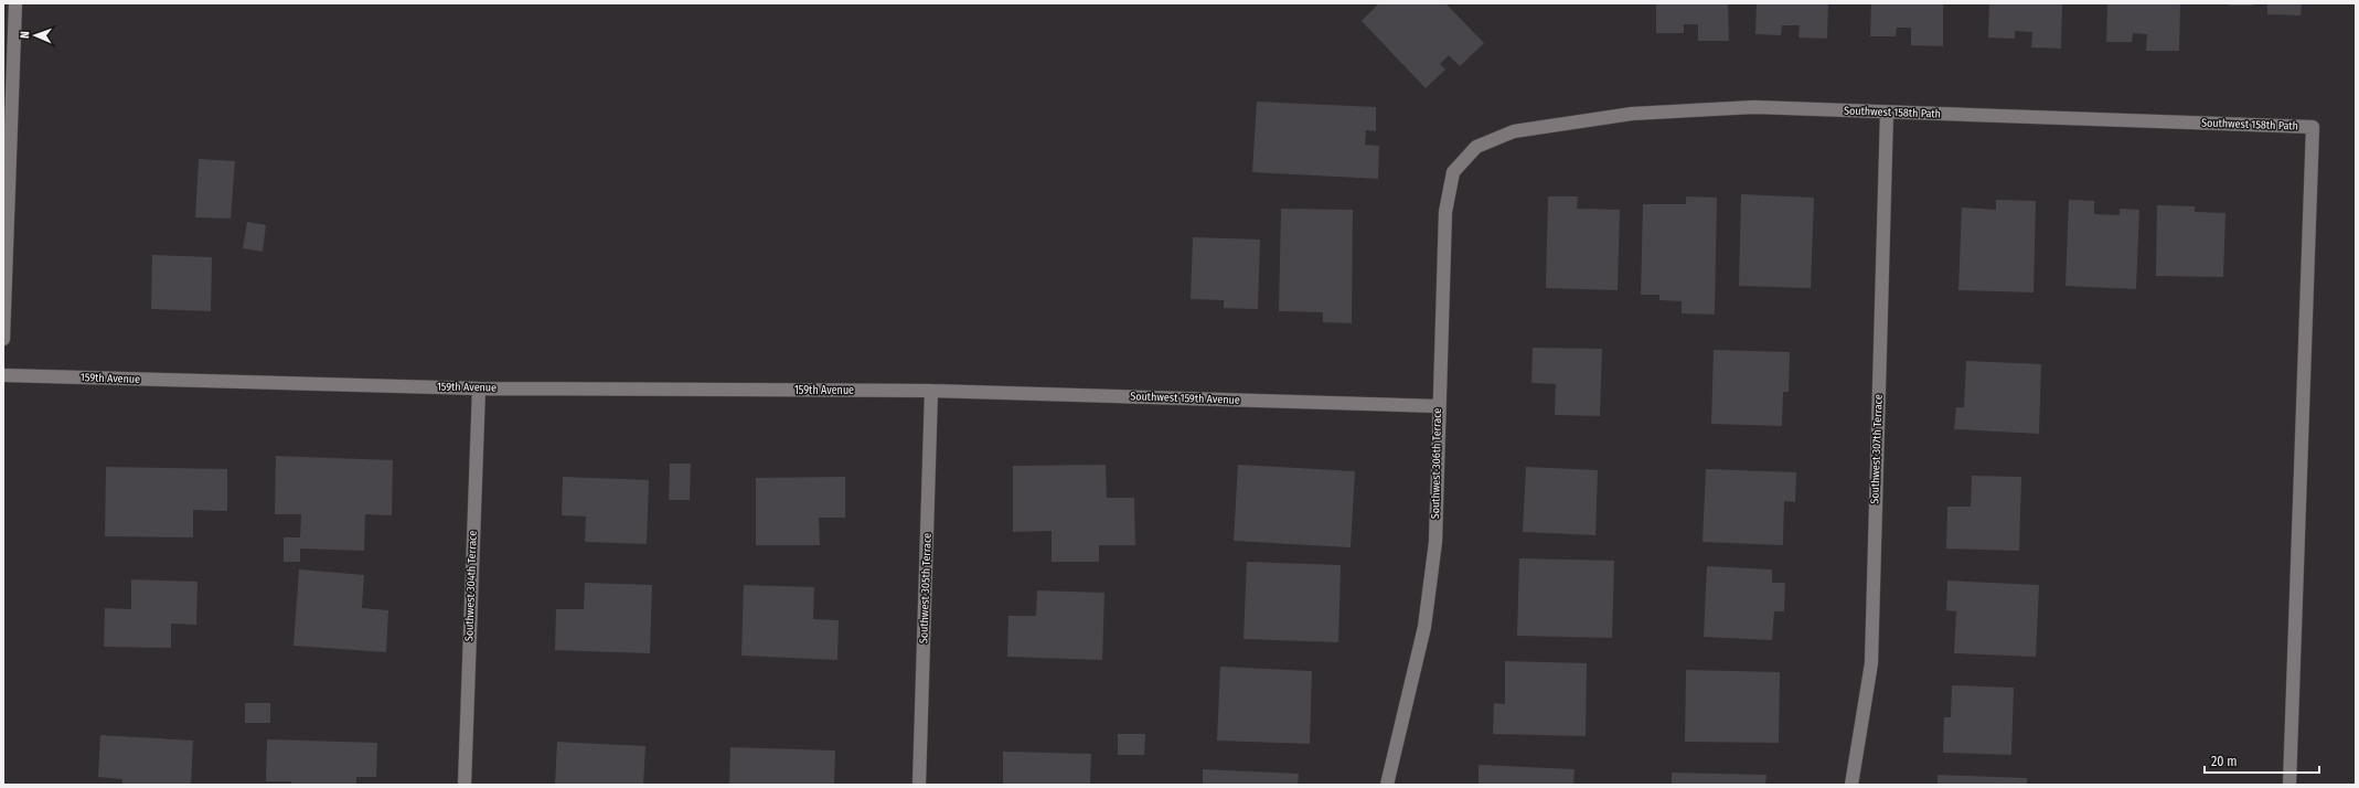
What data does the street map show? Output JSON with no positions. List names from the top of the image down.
{
  "streets": {
    "street": [
      "Southwest 158th Path",
      "159th Avenue",
      "Southwest 159th Avenue",
      "Southwest 307th Terrace",
      "Southwest 306th Terrace",
      "Southwest 304th Terrace",
      "Southwest 305th Terrace"
    ]
  },
  "crossings": [
    ["Southwest 158th Path", "Southwest 307th Terrace"],
    ["Southwest 158th Path", "Southwest 306th Terrace"],
    ["159th Avenue", "Southwest 159th Avenue"],
    ["159th Avenue", "Southwest 304th Terrace"],
    ["159th Avenue", "Southwest 305th Terrace"],
    ["Southwest 159th Avenue", "Southwest 306th Terrace"],
    ["Southwest 159th Avenue", "Southwest 305th Terrace"]
  ],
  "scale_bar": "20 m",
  "north": "left"
}
